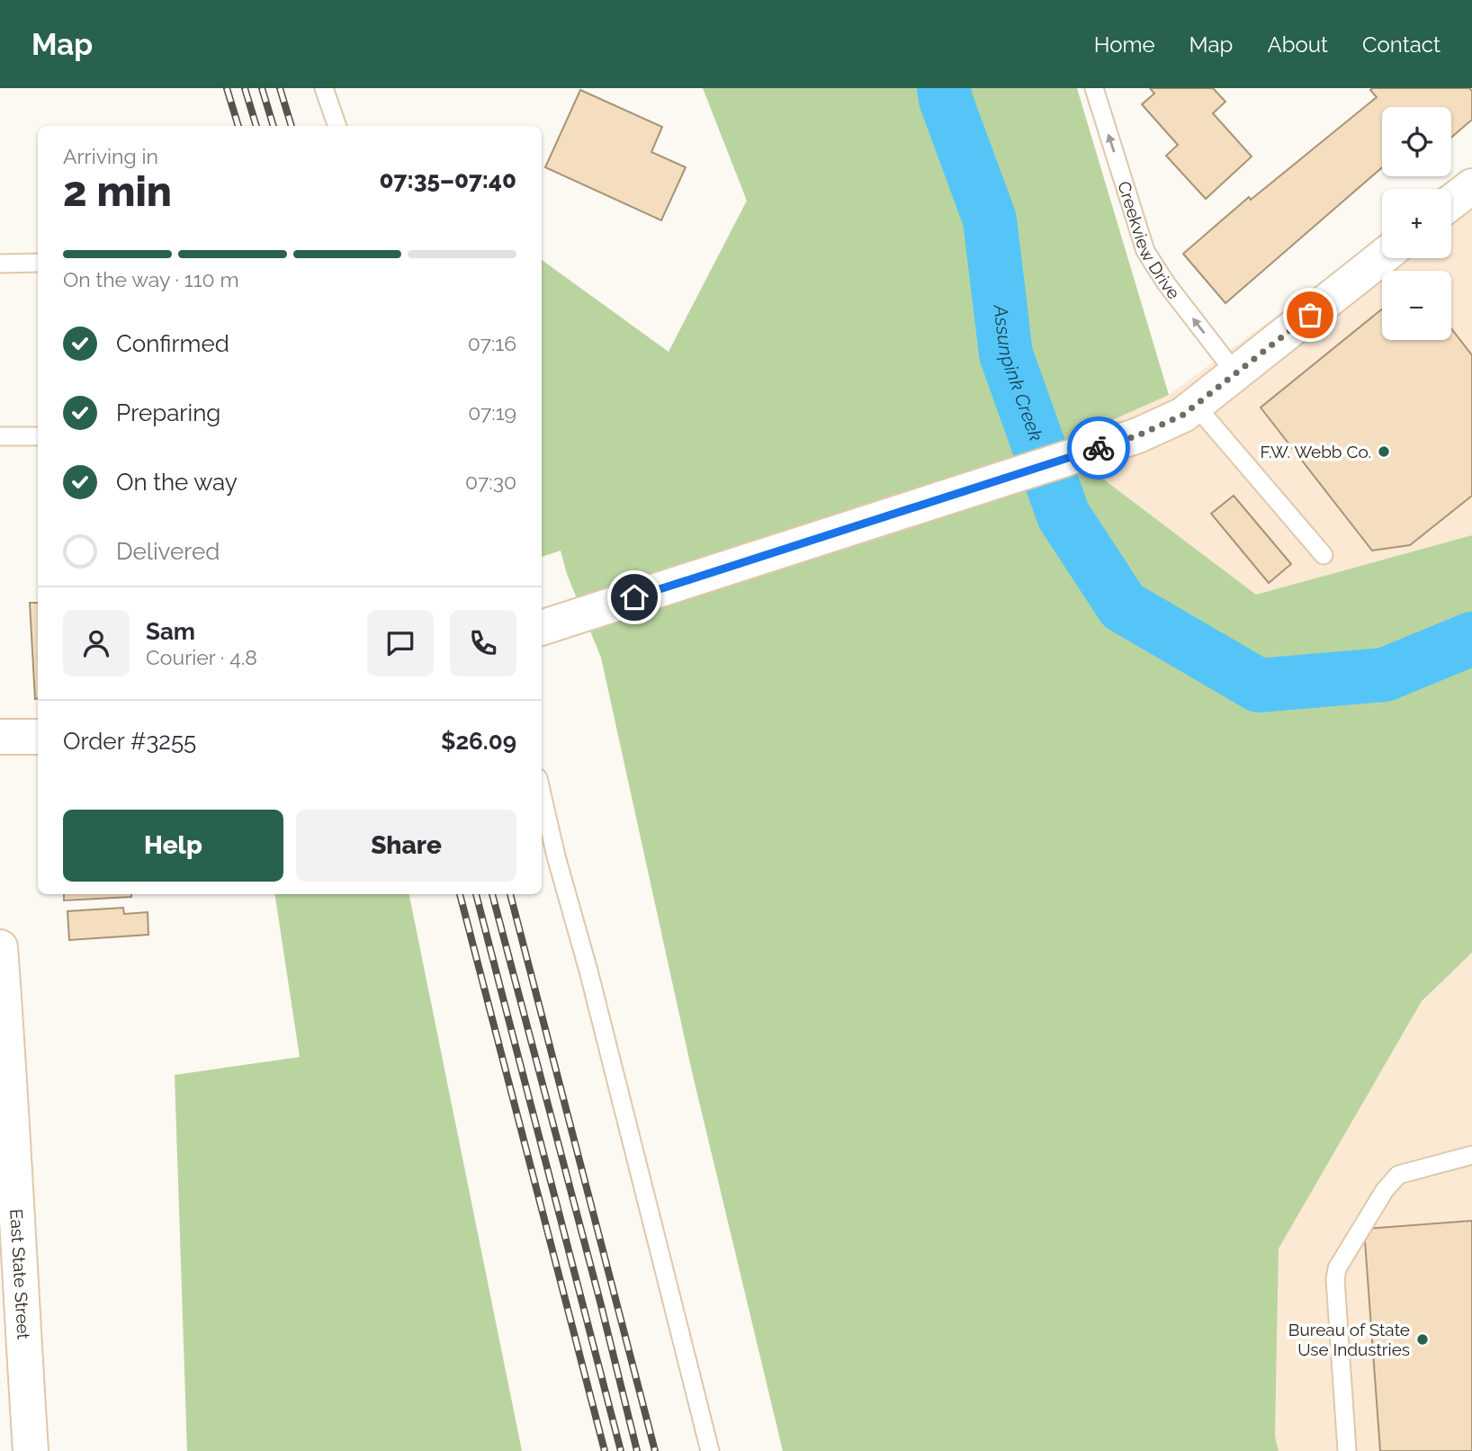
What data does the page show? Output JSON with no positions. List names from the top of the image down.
{
  "streets": {
    "street": ["East State Street"],
    "lane": ["Creekview Drive"]
  },
  "one_way": ["Creekview Drive"],
  "water": ["Assunpink Creek"],
  "places": ["F.W. Webb Co.", "Bureau of State Use Industries"],
  "page": {
    "header": "Map",
    "nav": [
      "Home",
      "Map",
      "About",
      "Contact"
    ],
    "map_buttons": ["+", "−"],
    "heading": ["2 min", "Arriving in", "07:35–07:40"],
    "panel": [
      "Sam",
      "Courier · 4.8",
      "Order #3255",
      "$26.09"
    ],
    "bar": "On the way · 110 m",
    "list": [
      ["Confirmed", "07:16"],
      ["Preparing", "07:19"],
      ["On the way", "07:30"],
      "Delivered"
    ],
    "buttons": ["Help", "Share"]
  }
}
